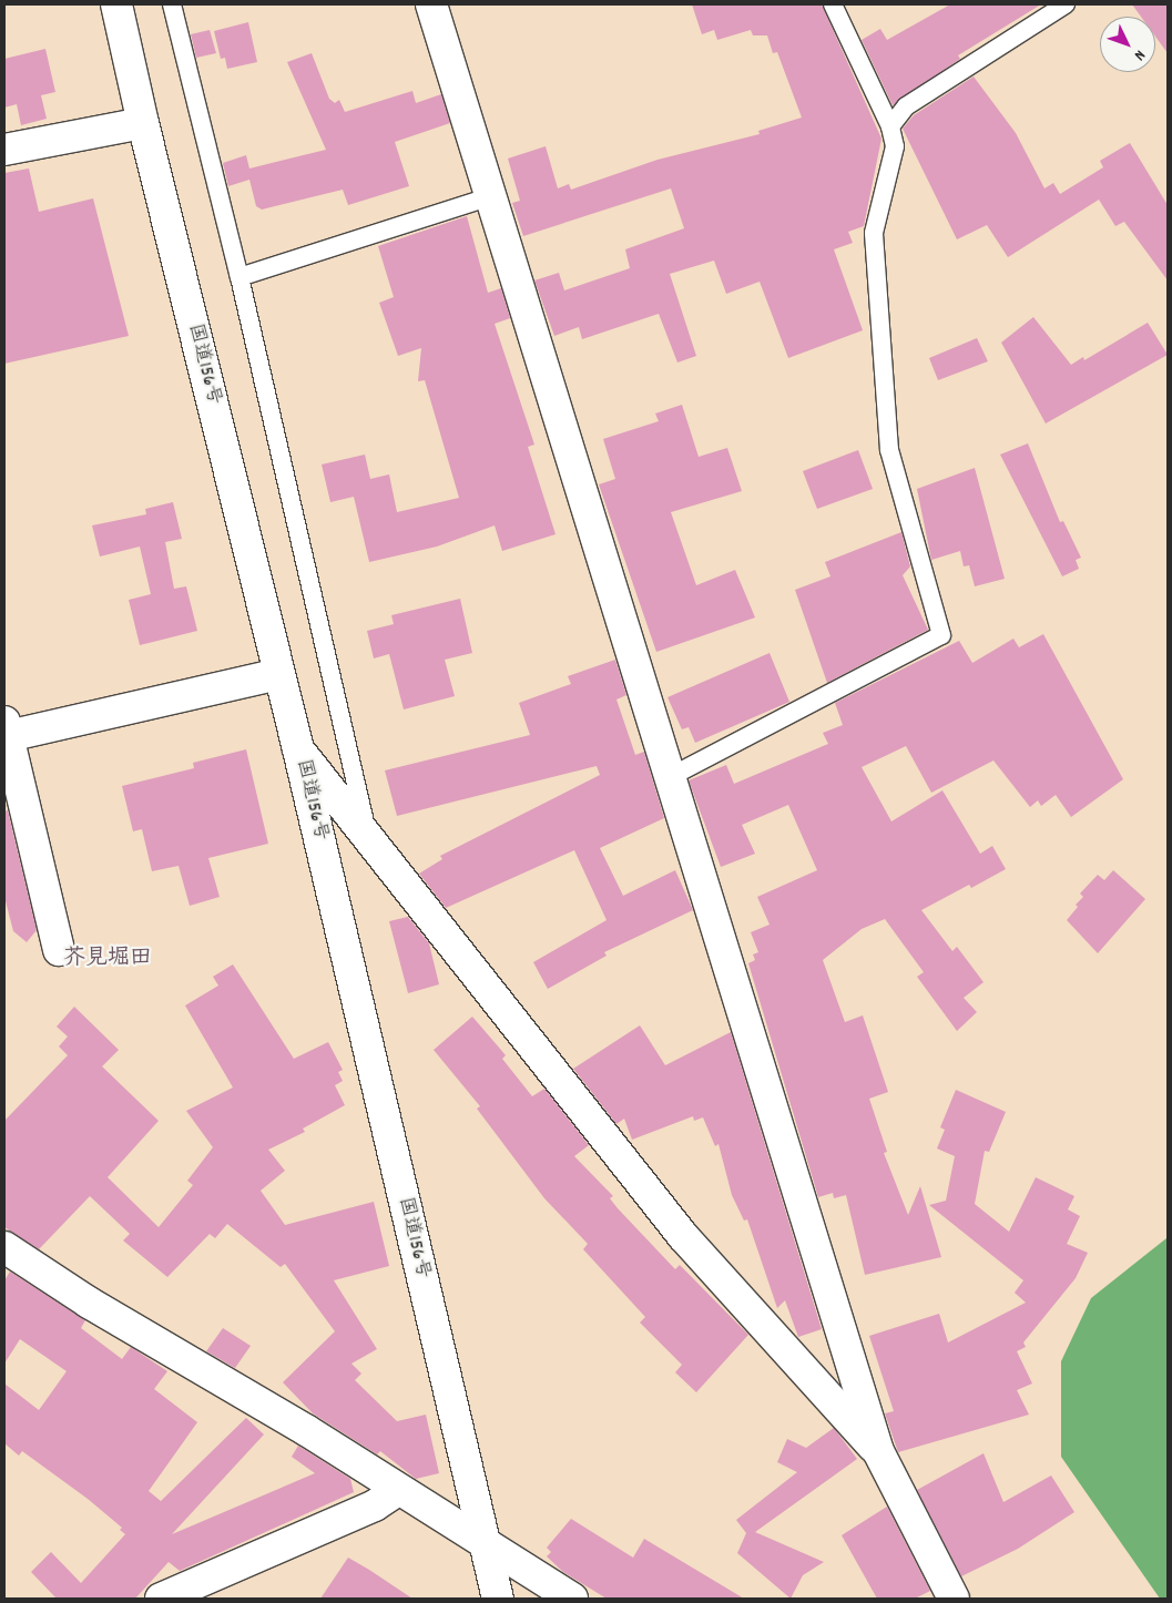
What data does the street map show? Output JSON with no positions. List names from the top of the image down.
{
  "streets": {
    "main road": ["国道156号"]
  },
  "districts": ["芥見堀田"],
  "north": "bottom right"
}
